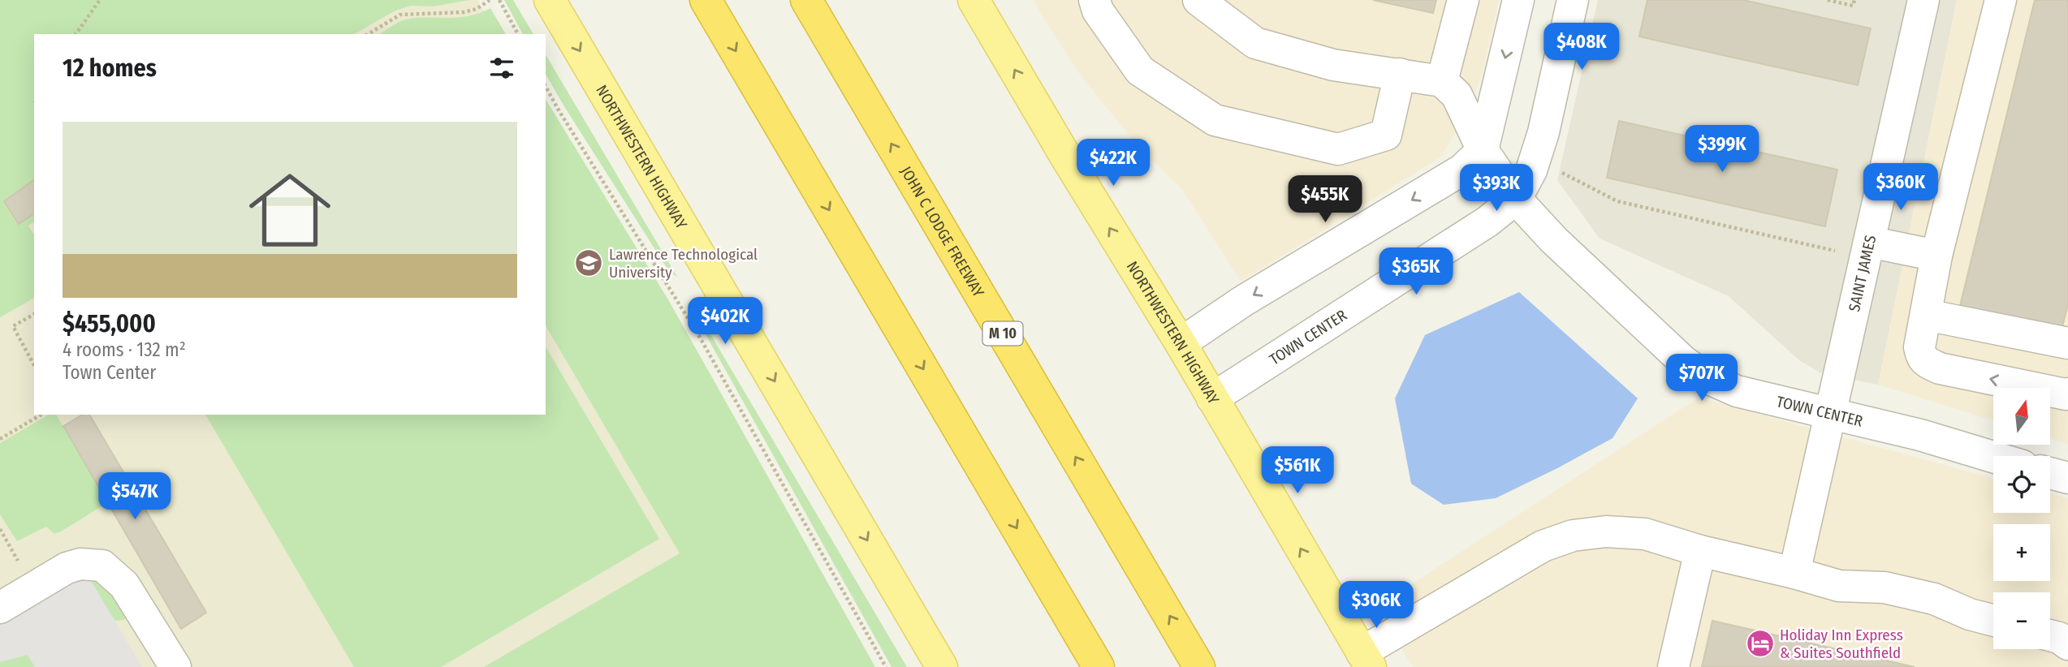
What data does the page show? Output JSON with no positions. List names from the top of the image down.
{
  "streets": {
    "highway": ["JOHN C LODGE FREEWAY", "M 10"],
    "main road": ["NORTHWESTERN HIGHWAY"],
    "street": ["SAINT JAMES", "TOWN CENTER"]
  },
  "crossings": [
    ["NORTHWESTERN HIGHWAY", "TOWN CENTER"],
    ["SAINT JAMES", "TOWN CENTER"]
  ],
  "places": {
    "school or university": ["Lawrence Technological University"],
    "hotel": ["Holiday Inn Express & Suites Southfield"]
  },
  "north": "top",
  "page": {
    "price": [
      "$408K",
      "$399K",
      "$422K",
      "$360K",
      "$393K",
      "$455K",
      "$365K",
      "$402K",
      "$707K",
      "$561K",
      "$547K",
      "$306K"
    ],
    "heading": "12 homes",
    "list": [
      {
        "name": "$455,000",
        "note": "4 rooms · 132 m² · Town Center"
      }
    ],
    "map_buttons": ["+", "−"]
  }
}
